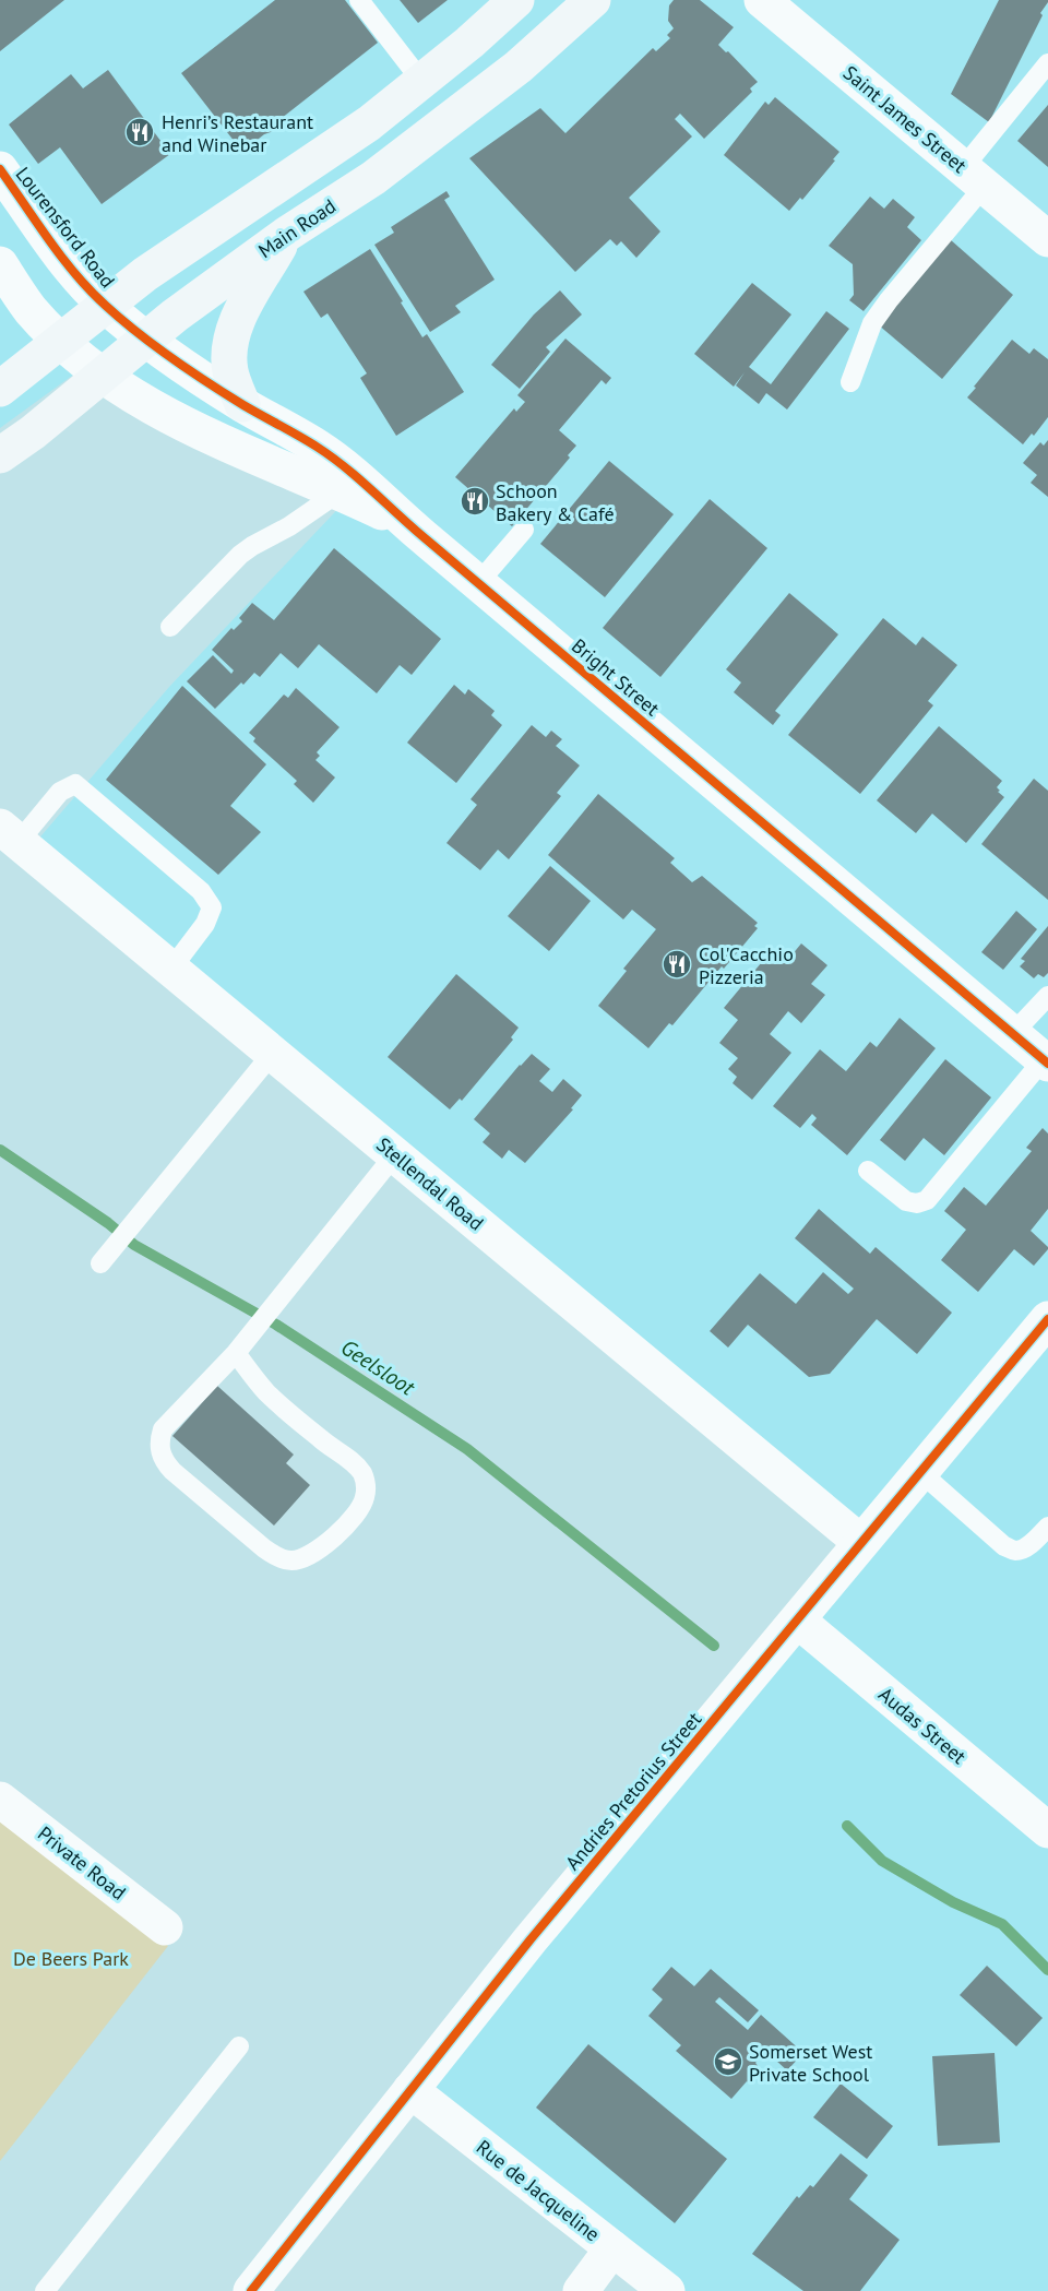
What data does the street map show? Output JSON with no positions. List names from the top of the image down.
{
  "streets": {
    "main road": ["Main Road"],
    "street": [
      "Saint James Street",
      "Lourensford Road",
      "Bright Street",
      "Stellendal Road",
      "Audas Street",
      "Andries Pretorius Street",
      "Private Road",
      "Rue de Jacqueline"
    ]
  },
  "crossings": [
    ["Lourensford Road", "Main Road"],
    ["Lourensford Road", "Bright Street"],
    ["Main Road", "Bright Street"],
    ["Stellendal Road", "Andries Pretorius Street"],
    ["Audas Street", "Andries Pretorius Street"],
    ["Andries Pretorius Street", "Rue de Jacqueline"]
  ],
  "water": ["Geelsloot"],
  "parks": ["De Beers Park"],
  "places": {
    "restaurant": ["Henri’s Restaurant and Winebar", "Schoon Bakery & Café", "Col'Cacchio Pizzeria"],
    "school or university": ["Somerset West Private School"]
  }
}
